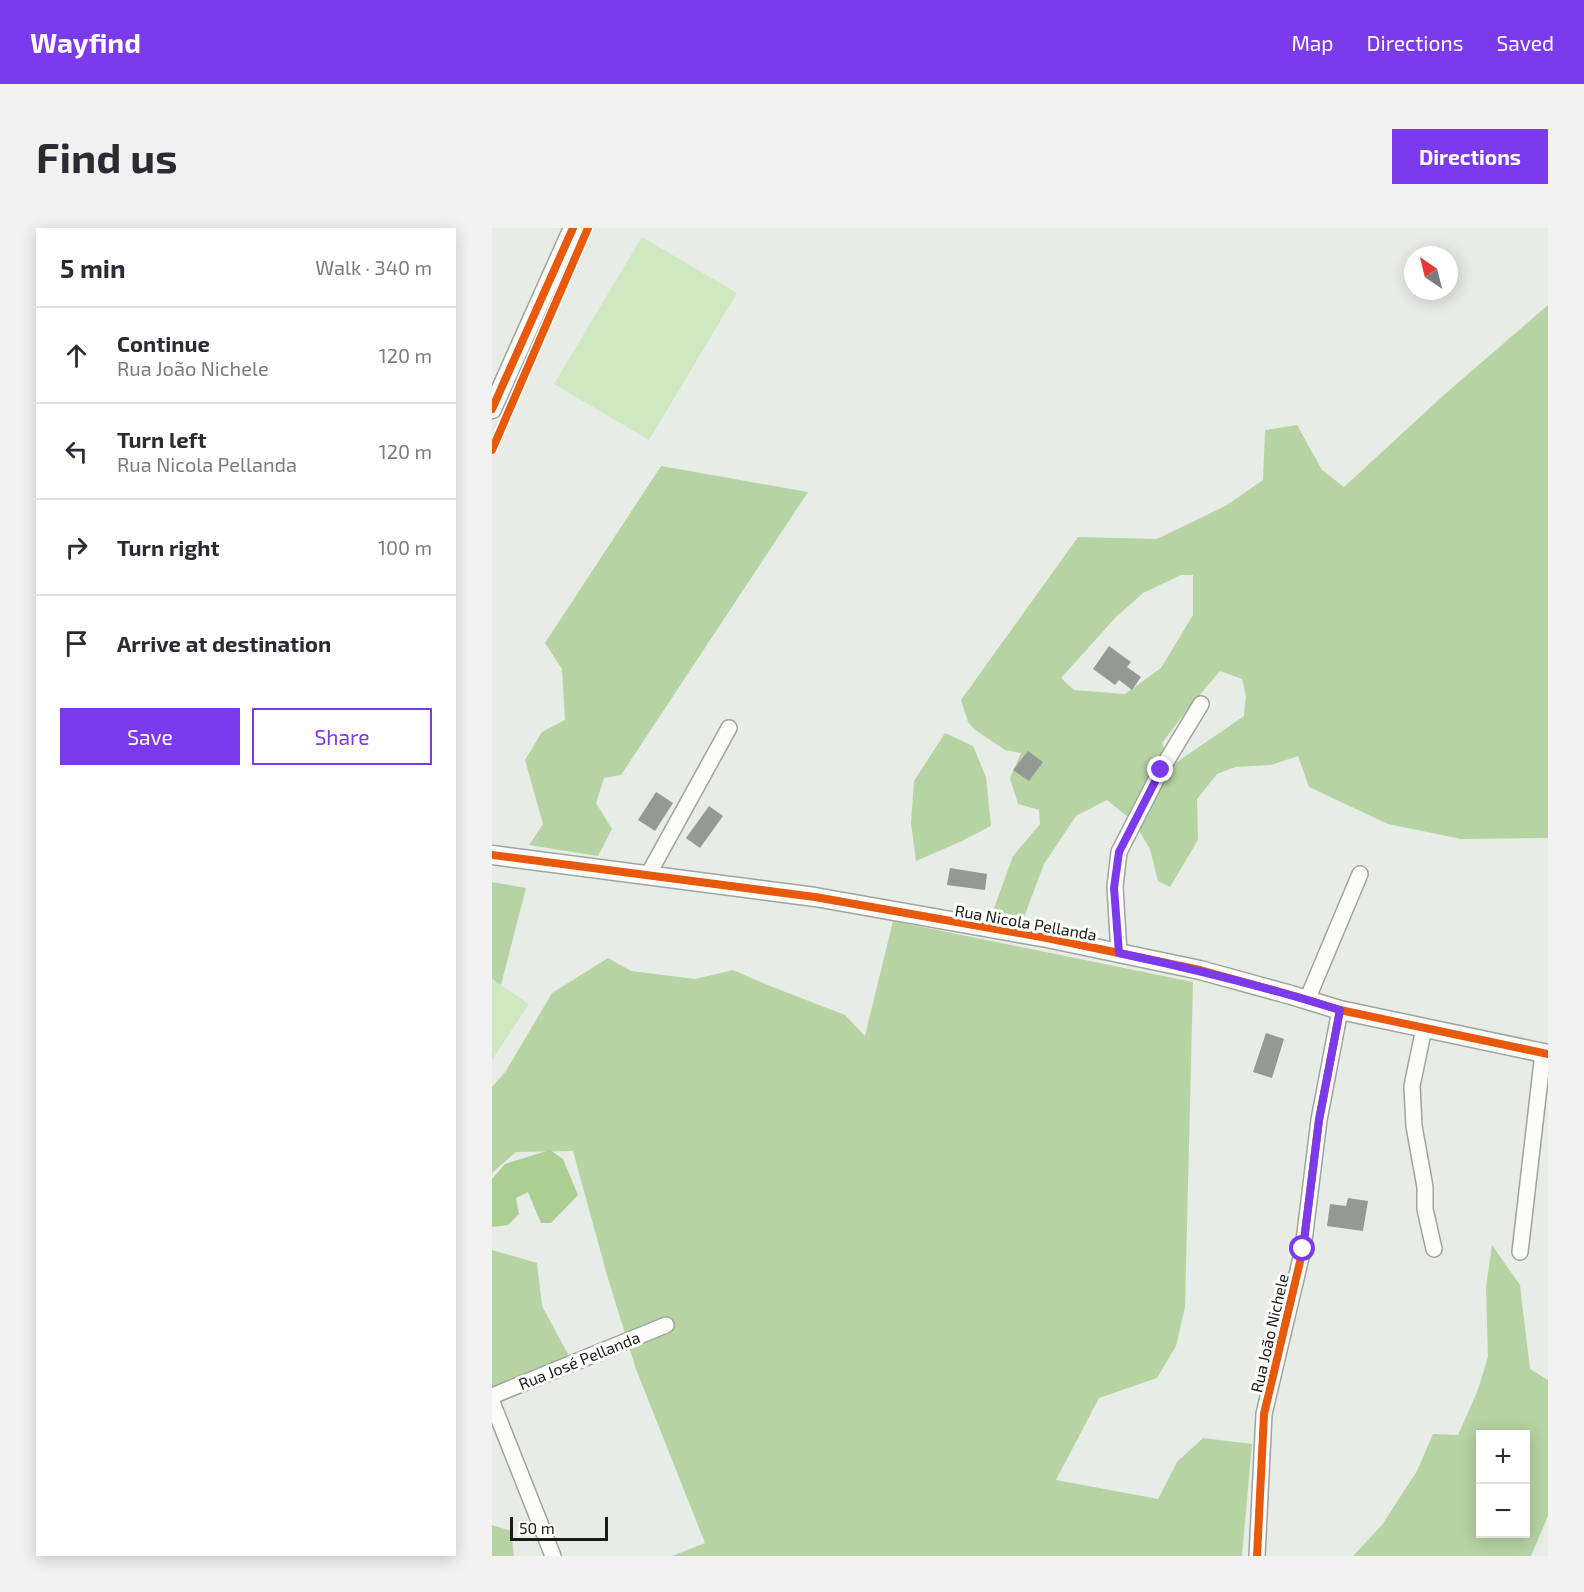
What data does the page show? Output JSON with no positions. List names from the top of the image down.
{
  "streets": {
    "main road": ["Rua Nicola Pellanda"],
    "street": ["Rua João Nichele", "Rua José Pellanda"]
  },
  "crossings": [
    ["Rua Nicola Pellanda", "Rua João Nichele"]
  ],
  "scale_bar": "50 m",
  "north": "top left",
  "page": {
    "header": "Wayfind",
    "nav": ["Map", "Directions", "Saved"],
    "buttons": [
      "Directions",
      ["Save", "Share"]
    ],
    "title": "Find us",
    "heading": ["5 min", "Walk · 340 m"],
    "list": [
      ["Continue", "Rua João Nichele", "120 m"],
      ["Turn left", "Rua Nicola Pellanda", "120 m"],
      ["Turn right", "100 m"],
      "Arrive at destination"
    ],
    "map_buttons": ["+", "−"],
    "scale": "50 m"
  }
}
